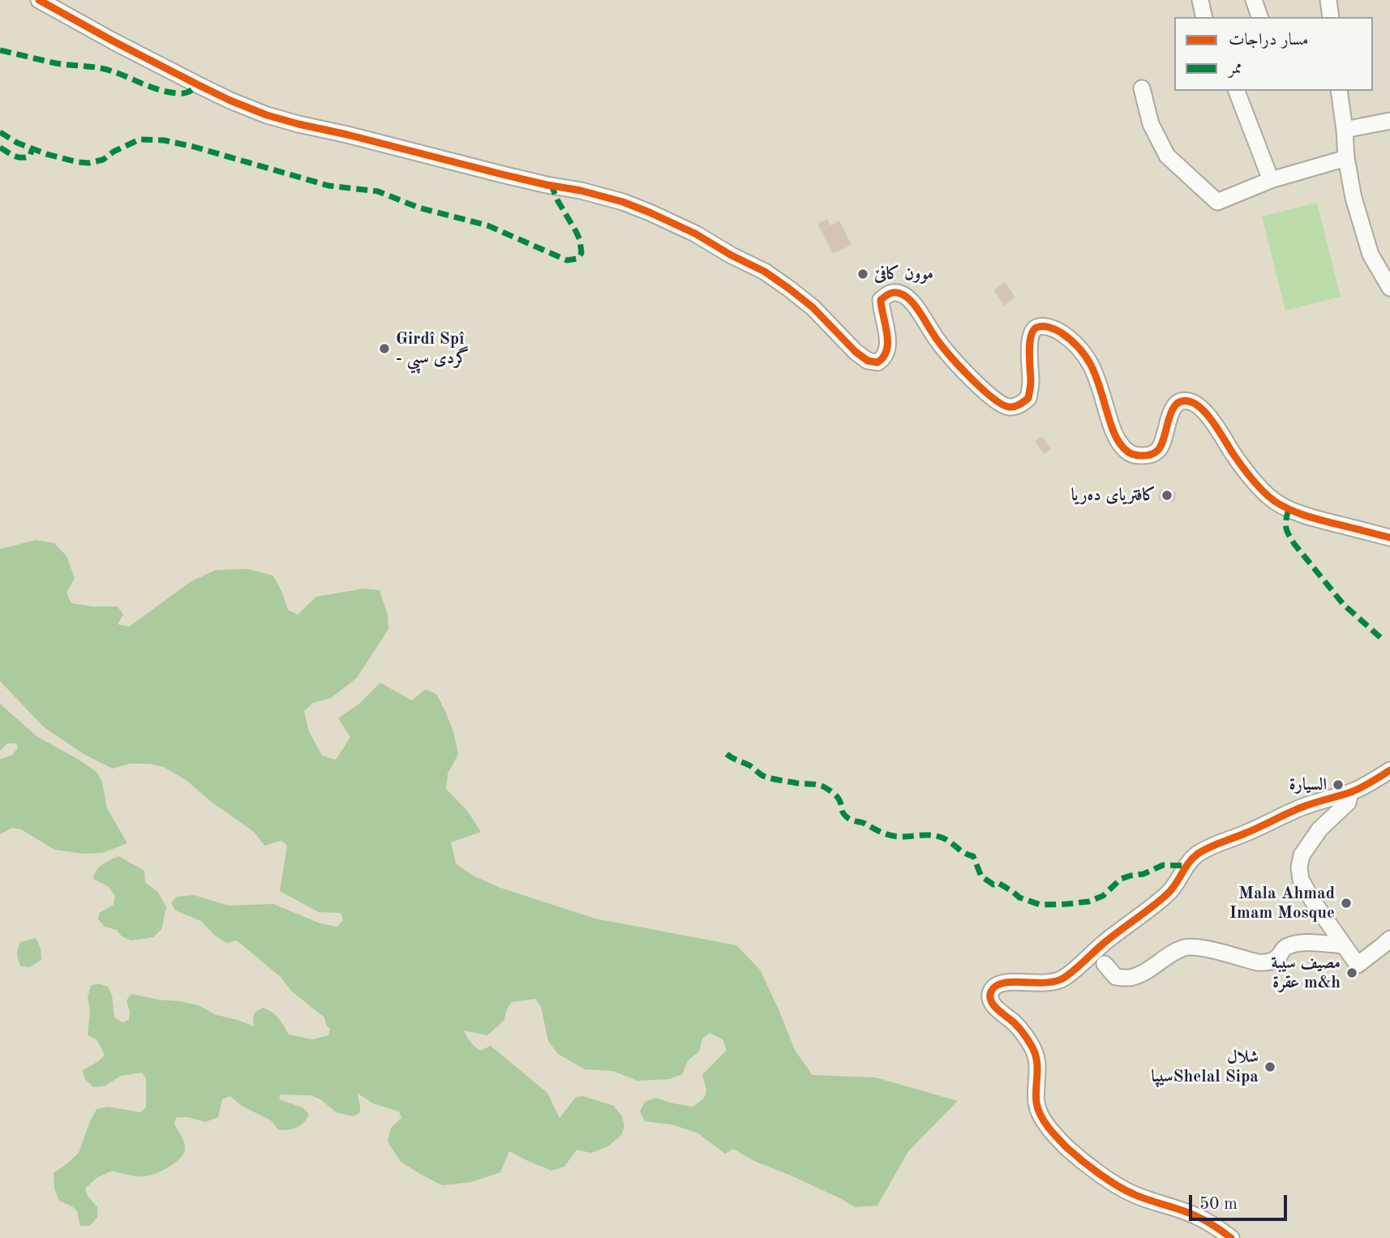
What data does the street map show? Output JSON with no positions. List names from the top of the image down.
{
  "places": [
    "موون کافێ",
    "Girdî Spî - گردی سپي",
    "کافتریای دەریا",
    "السيارة",
    "Mala Ahmad Imam Mosque",
    "مصيف سيبة عقرة m&h",
    "شلال سیپاShelal Sipa"
  ],
  "legend": ["مسار دراجات", "ممر"],
  "scale_bar": "50 m"
}
